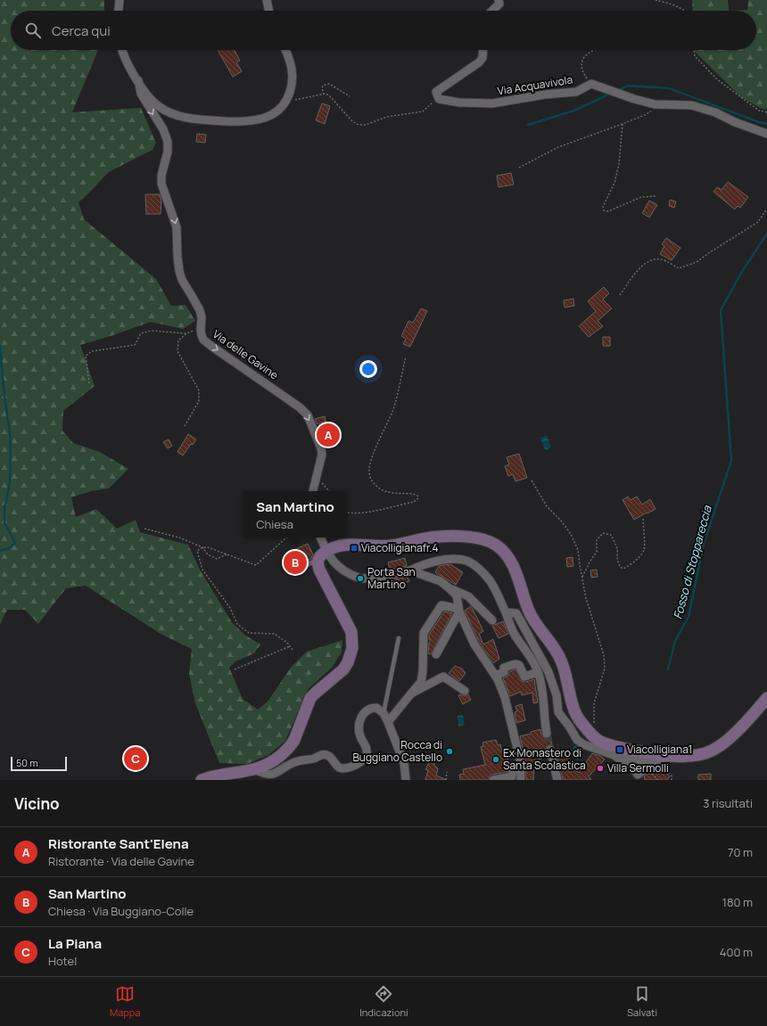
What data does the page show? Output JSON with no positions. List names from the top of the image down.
{
  "streets": {
    "street": ["Via Acquavivola", "Via delle Gavine"]
  },
  "one_way": ["Via delle Gavine"],
  "water": ["Fosso di Stoppareccia"],
  "places": {
    "transit": ["Viacolligianafr.4", "Viacolligiana1"],
    "other": [
      "Porta San Martino",
      "Rocca di Buggiano Castello",
      "Ex Monastero di Santa Scolastica",
      "Villa Sermolli"
    ]
  },
  "scale_bar": "50 m",
  "page": {
    "search": "Cerca qui",
    "pins": ["A", "B", "C"],
    "popup": ["San Martino", "Chiesa"],
    "scale": "50 m",
    "heading": ["Vicino", "3 risultati"],
    "list": [
      {
        "mark": "A",
        "name": "Ristorante Sant'Elena",
        "note": "Ristorante · Via delle Gavine",
        "value": "70 m"
      },
      {
        "mark": "B",
        "name": "San Martino",
        "note": "Chiesa · Via Buggiano-Colle",
        "value": "180 m"
      },
      {
        "mark": "C",
        "name": "La Piana",
        "note": "Hotel",
        "value": "400 m"
      }
    ],
    "nav": ["Mappa", "Indicazioni", "Salvati"]
  }
}
